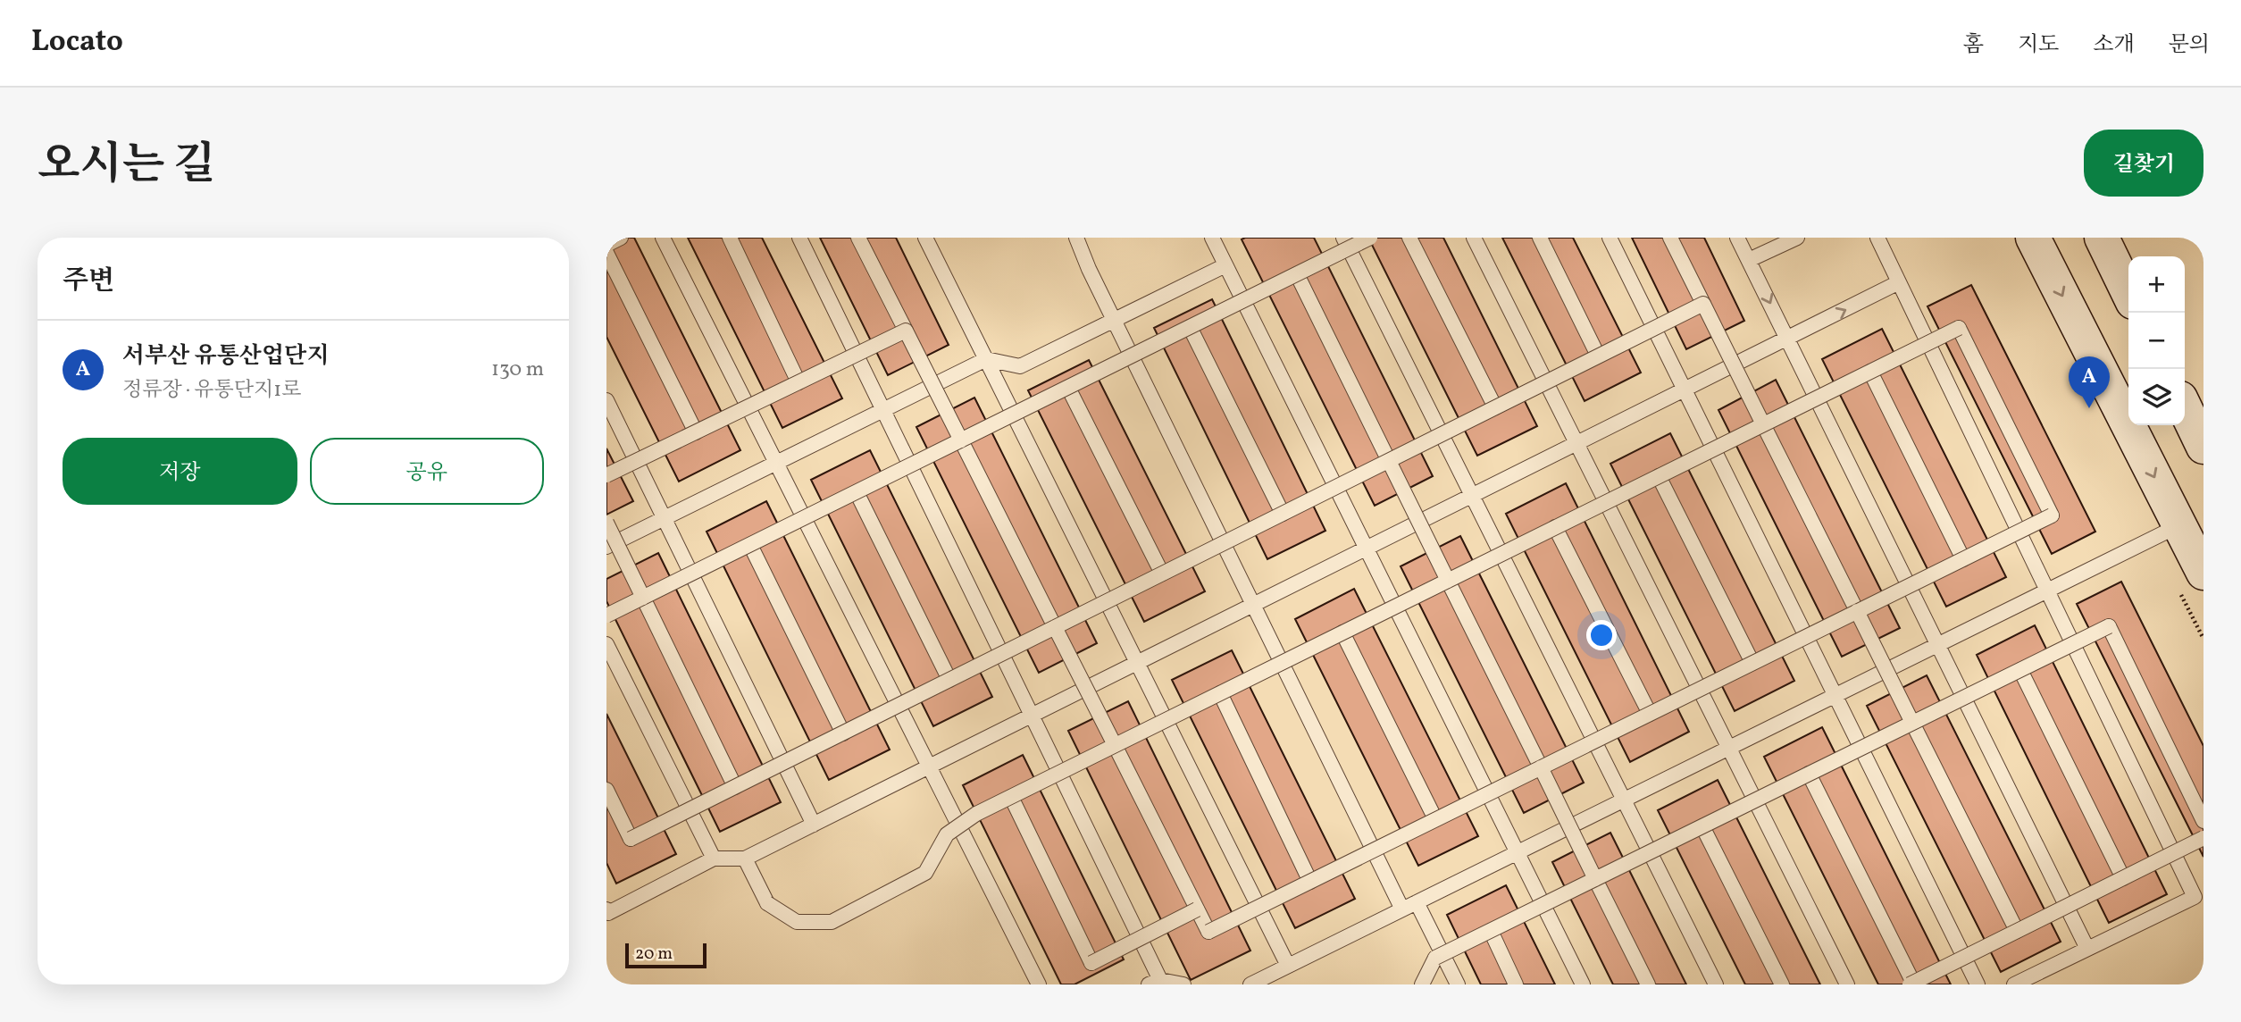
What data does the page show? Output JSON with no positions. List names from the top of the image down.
{
  "scale_bar": "20 m",
  "page": {
    "header": "Locato",
    "nav": [
      "홈",
      "지도",
      "소개",
      "문의"
    ],
    "title": "오시는 길",
    "buttons": [
      "길찾기",
      ["저장", "공유"]
    ],
    "heading": "주변",
    "map_buttons": ["+", "−"],
    "list": [
      {
        "mark": "A",
        "name": "서부산 유통산업단지",
        "note": "정류장 · 유통단지1로",
        "value": "130 m"
      }
    ],
    "pins": "A",
    "scale": "20 m"
  }
}
